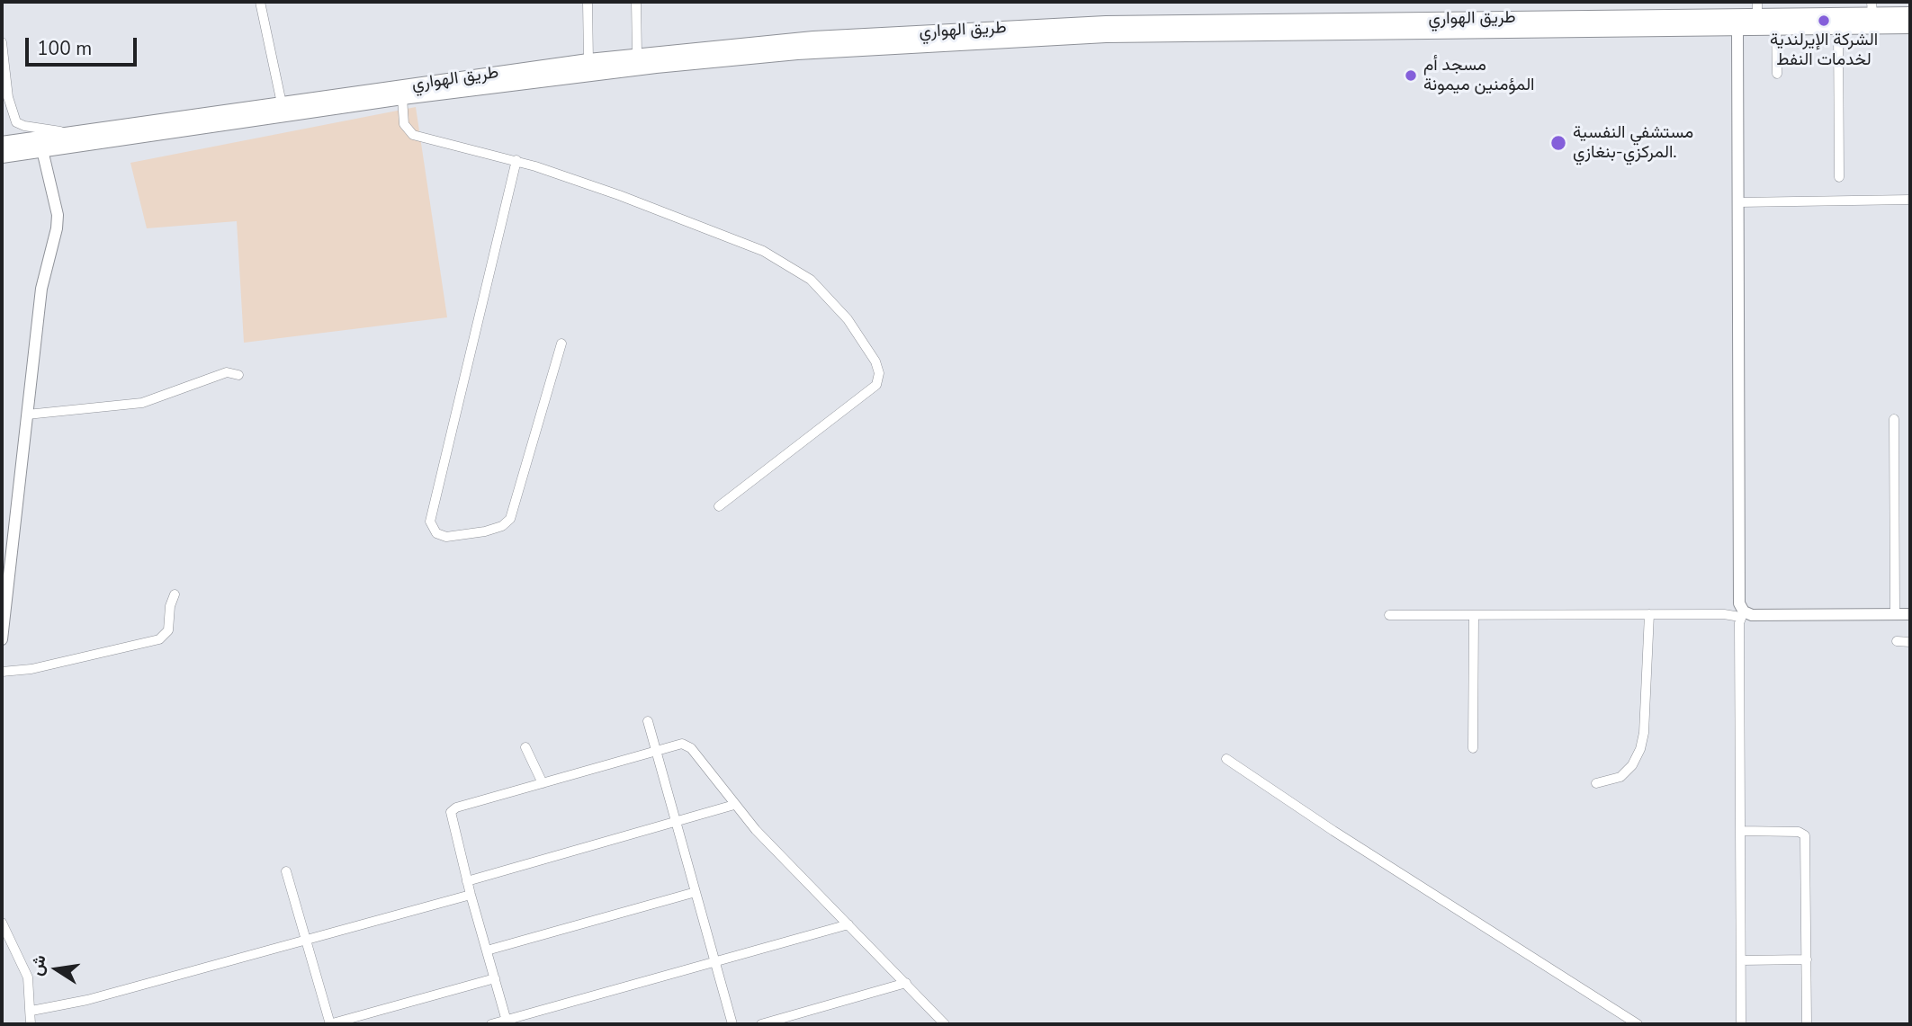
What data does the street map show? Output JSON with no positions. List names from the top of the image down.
{
  "streets": {
    "highway": ["طريق الهواري"]
  },
  "places": ["الشركة الإيرلندية لخدمات النفط", "مسجد أم المؤمنين ميمونة", "مستشفي النفسية المركزي-بنغازي."],
  "scale_bar": "100 m",
  "north": "left"
}
